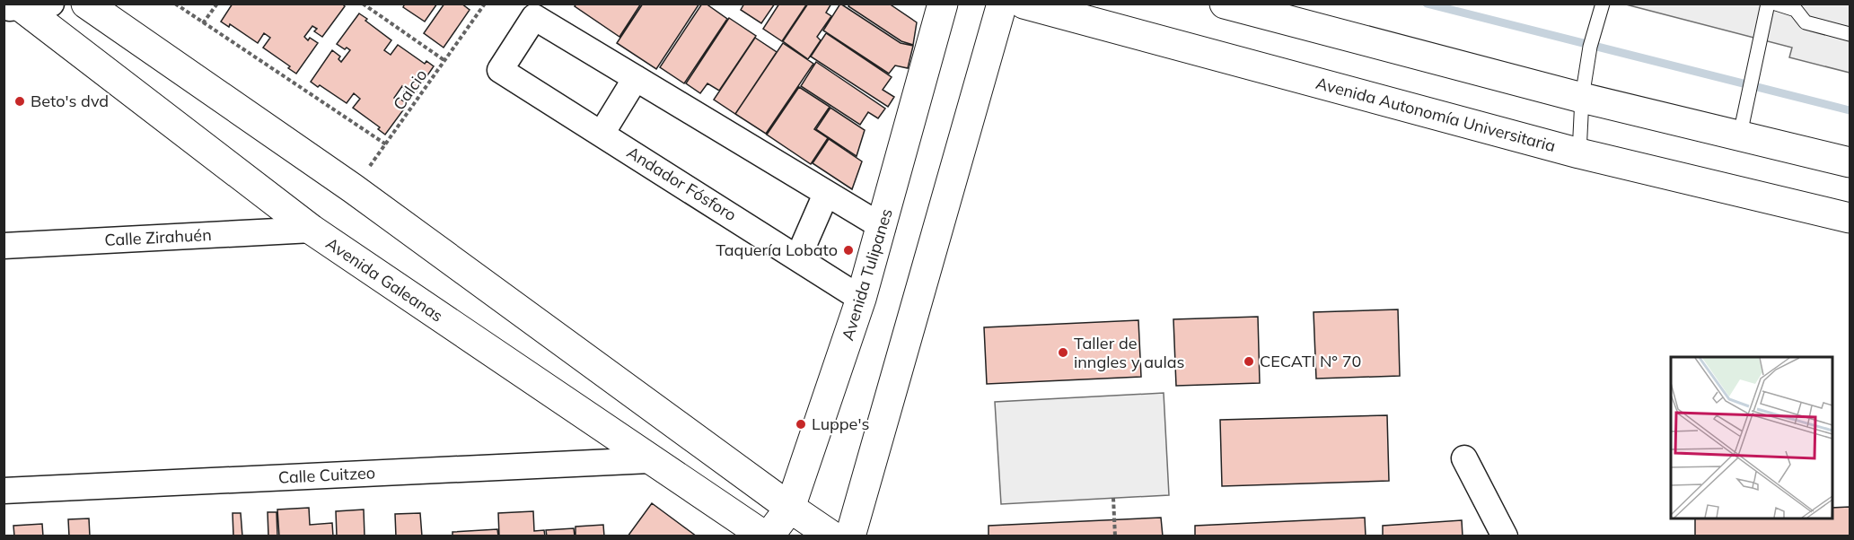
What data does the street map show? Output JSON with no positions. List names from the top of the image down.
{
  "streets": {
    "main road": ["Avenida Autonomía Universitaria", "Avenida Tulipanes", "Avenida Galeanas"],
    "street": ["Andador Fósforo", "Calle Zirahuén", "Calle Cuitzeo"],
    "path": ["Calcio"]
  },
  "crossings": [
    ["Andador Fósforo", "Avenida Tulipanes"],
    ["Calle Zirahuén", "Avenida Galeanas"],
    ["Avenida Tulipanes", "Avenida Galeanas"],
    ["Avenida Galeanas", "Calle Cuitzeo"]
  ],
  "places": [
    "Beto's dvd",
    "Taquería Lobato",
    "Taller de inngles y aulas",
    "CECATI N° 70",
    "Luppe's"
  ]
}
